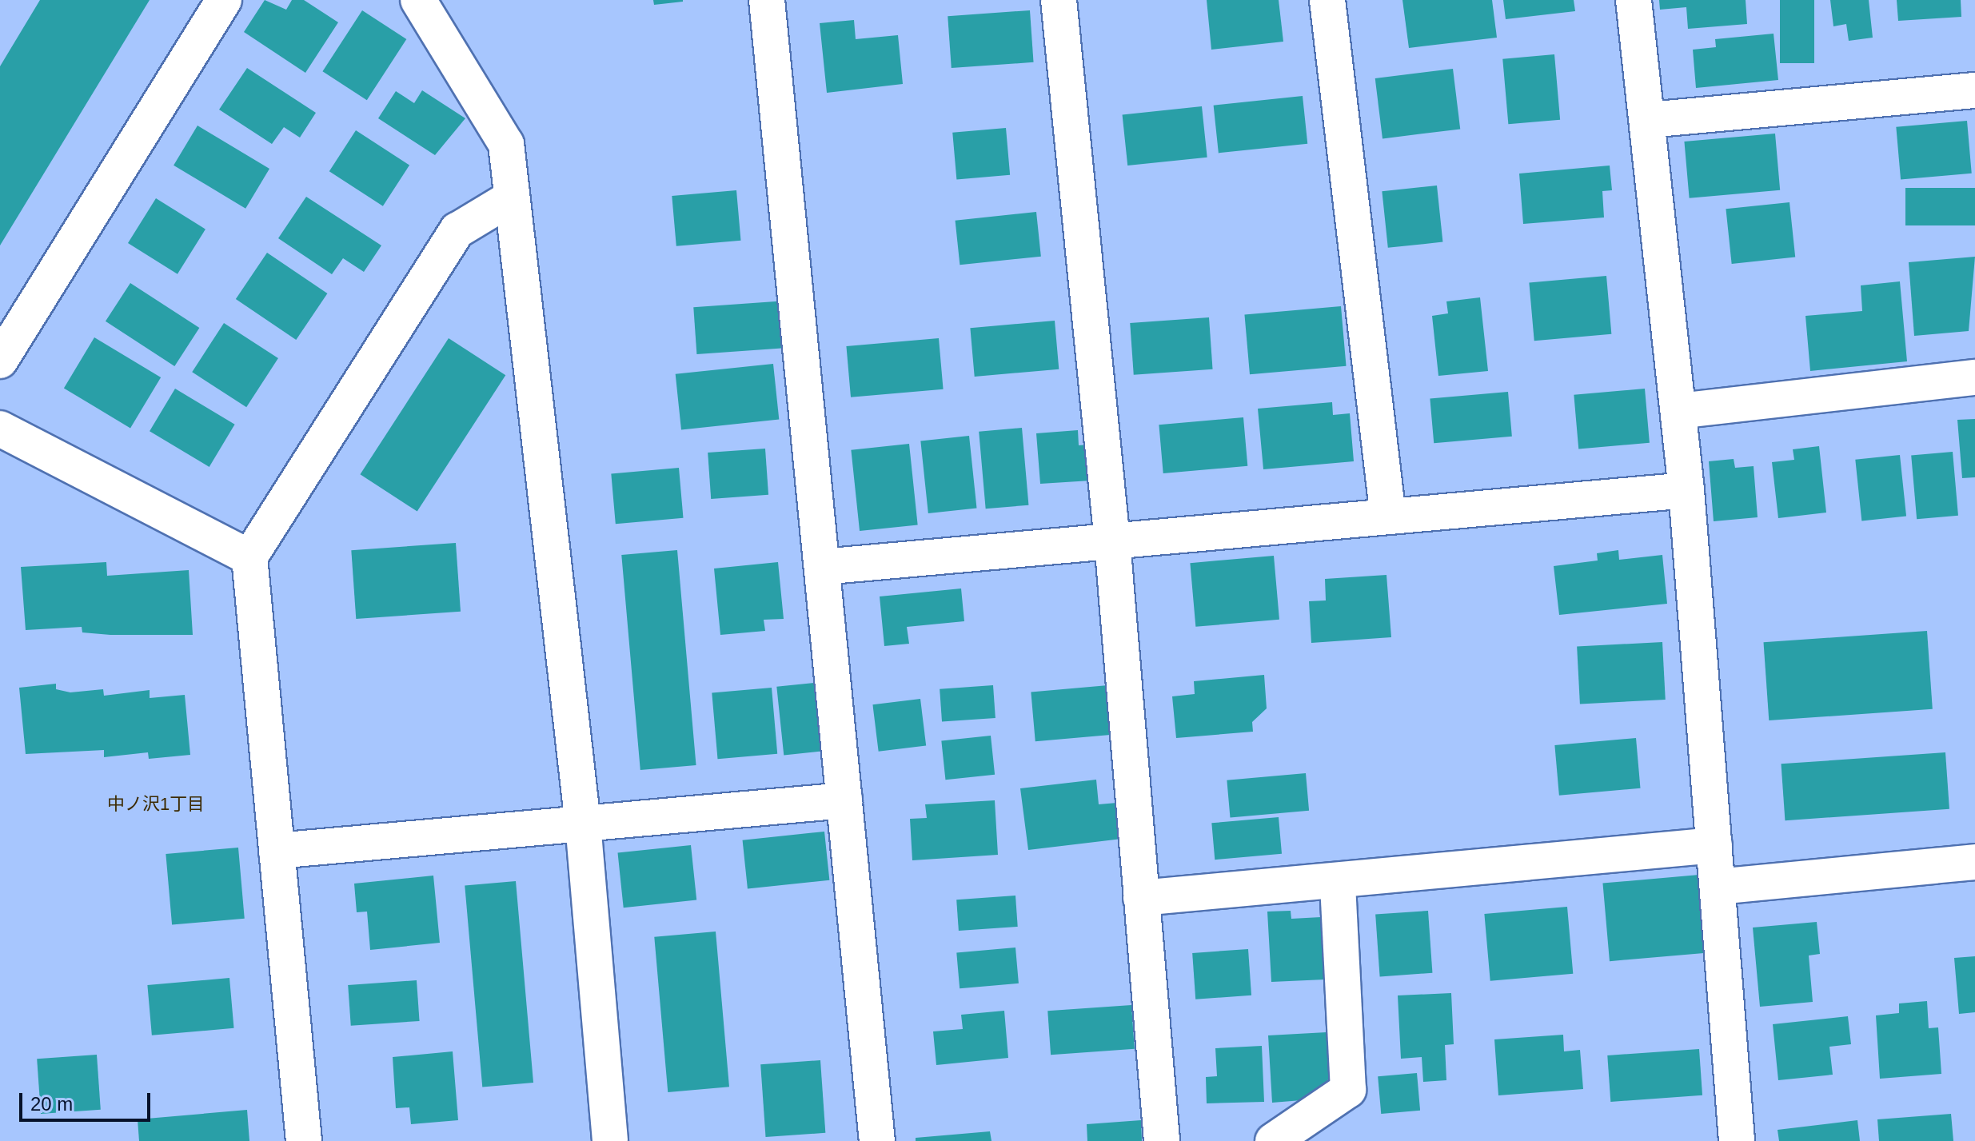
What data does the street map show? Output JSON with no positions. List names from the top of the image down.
{
  "districts": ["中ノ沢1丁目"],
  "scale_bar": "20 m"
}
